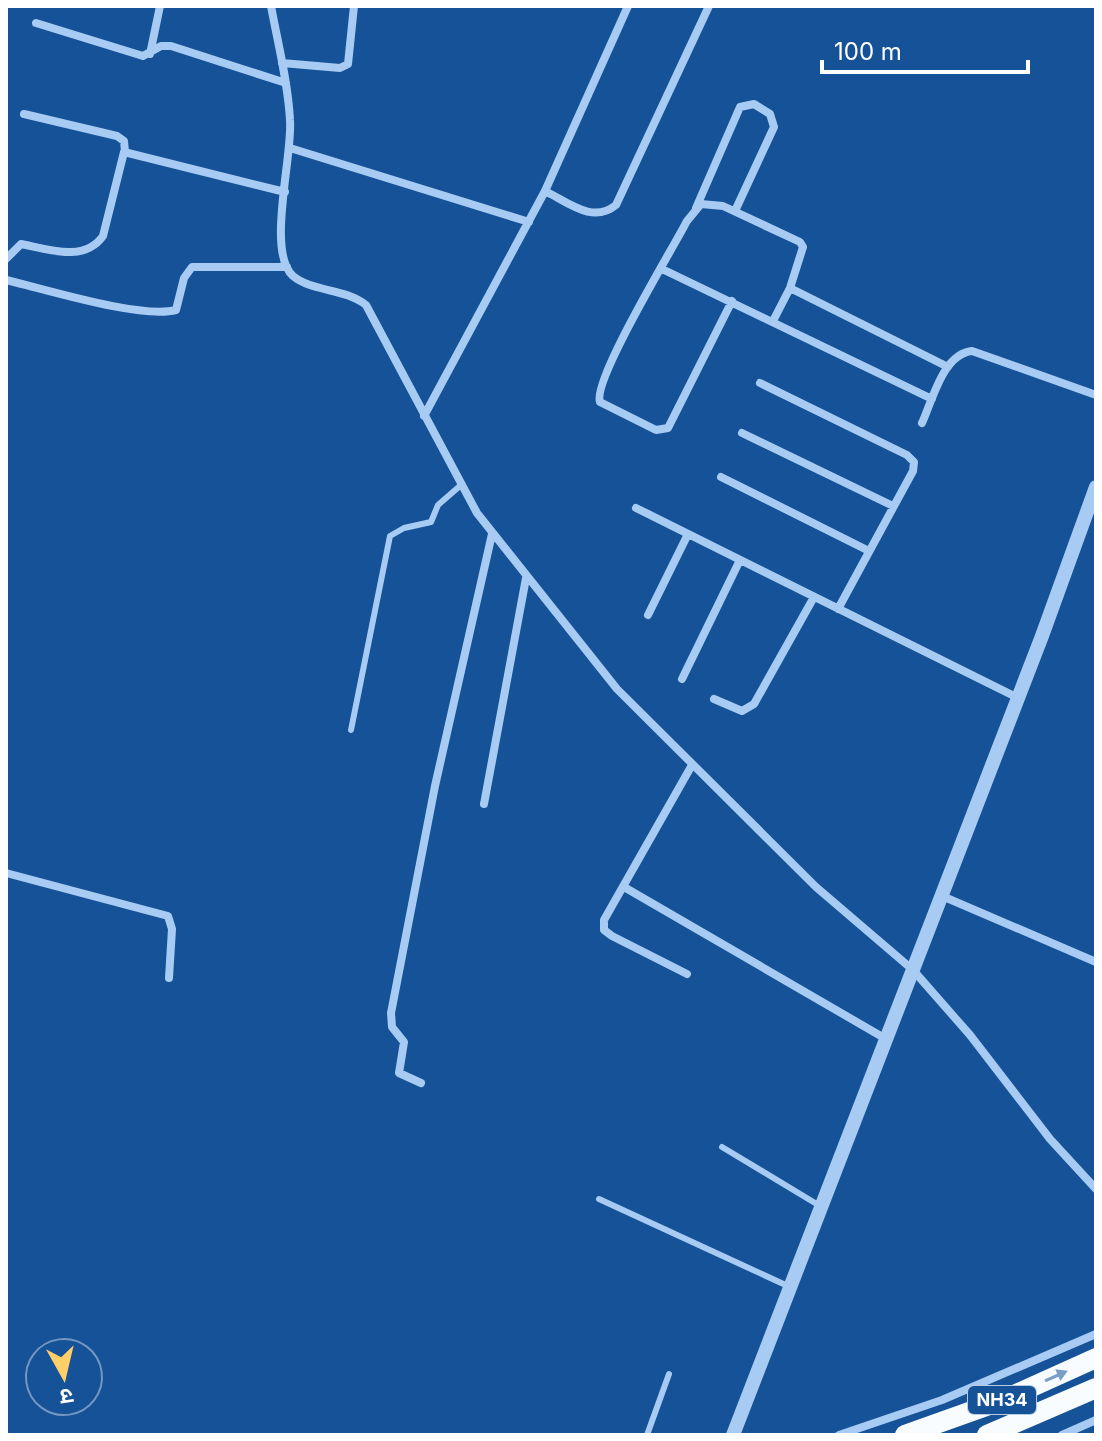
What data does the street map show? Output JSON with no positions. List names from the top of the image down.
{
  "streets": {
    "highway": ["NH34"]
  },
  "scale_bar": "100 m",
  "north": "bottom"
}
